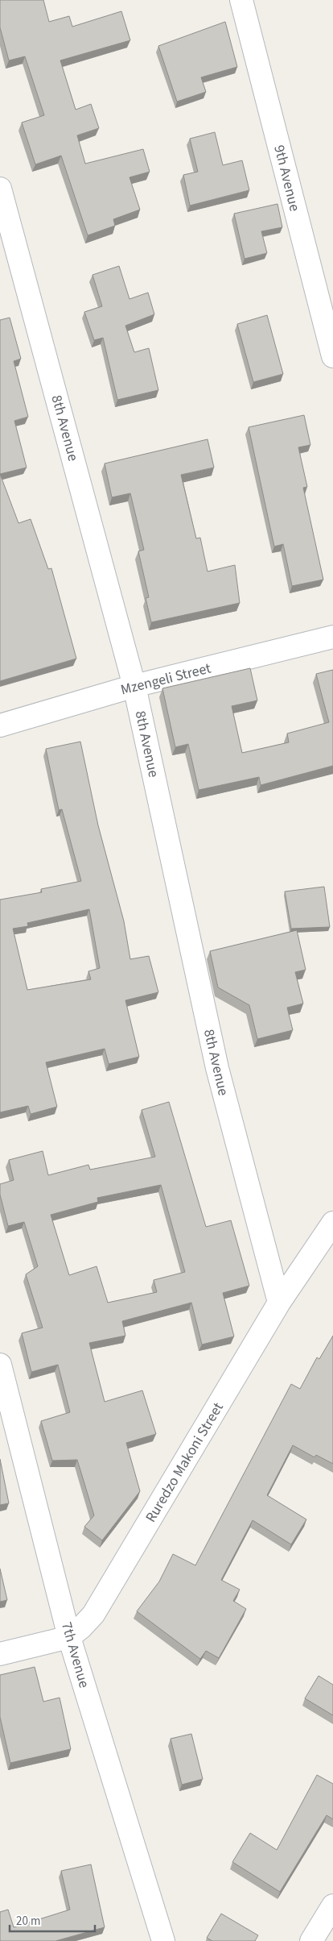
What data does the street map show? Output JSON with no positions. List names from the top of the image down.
{
  "streets": {
    "street": [
      "9th Avenue",
      "8th Avenue",
      "Mzengeli Street",
      "Ruredzo Makoni Street",
      "7th Avenue"
    ]
  },
  "crossings": [
    ["8th Avenue", "Mzengeli Street"],
    ["8th Avenue", "Ruredzo Makoni Street"],
    ["Ruredzo Makoni Street", "7th Avenue"]
  ],
  "scale_bar": "20 m"
}
